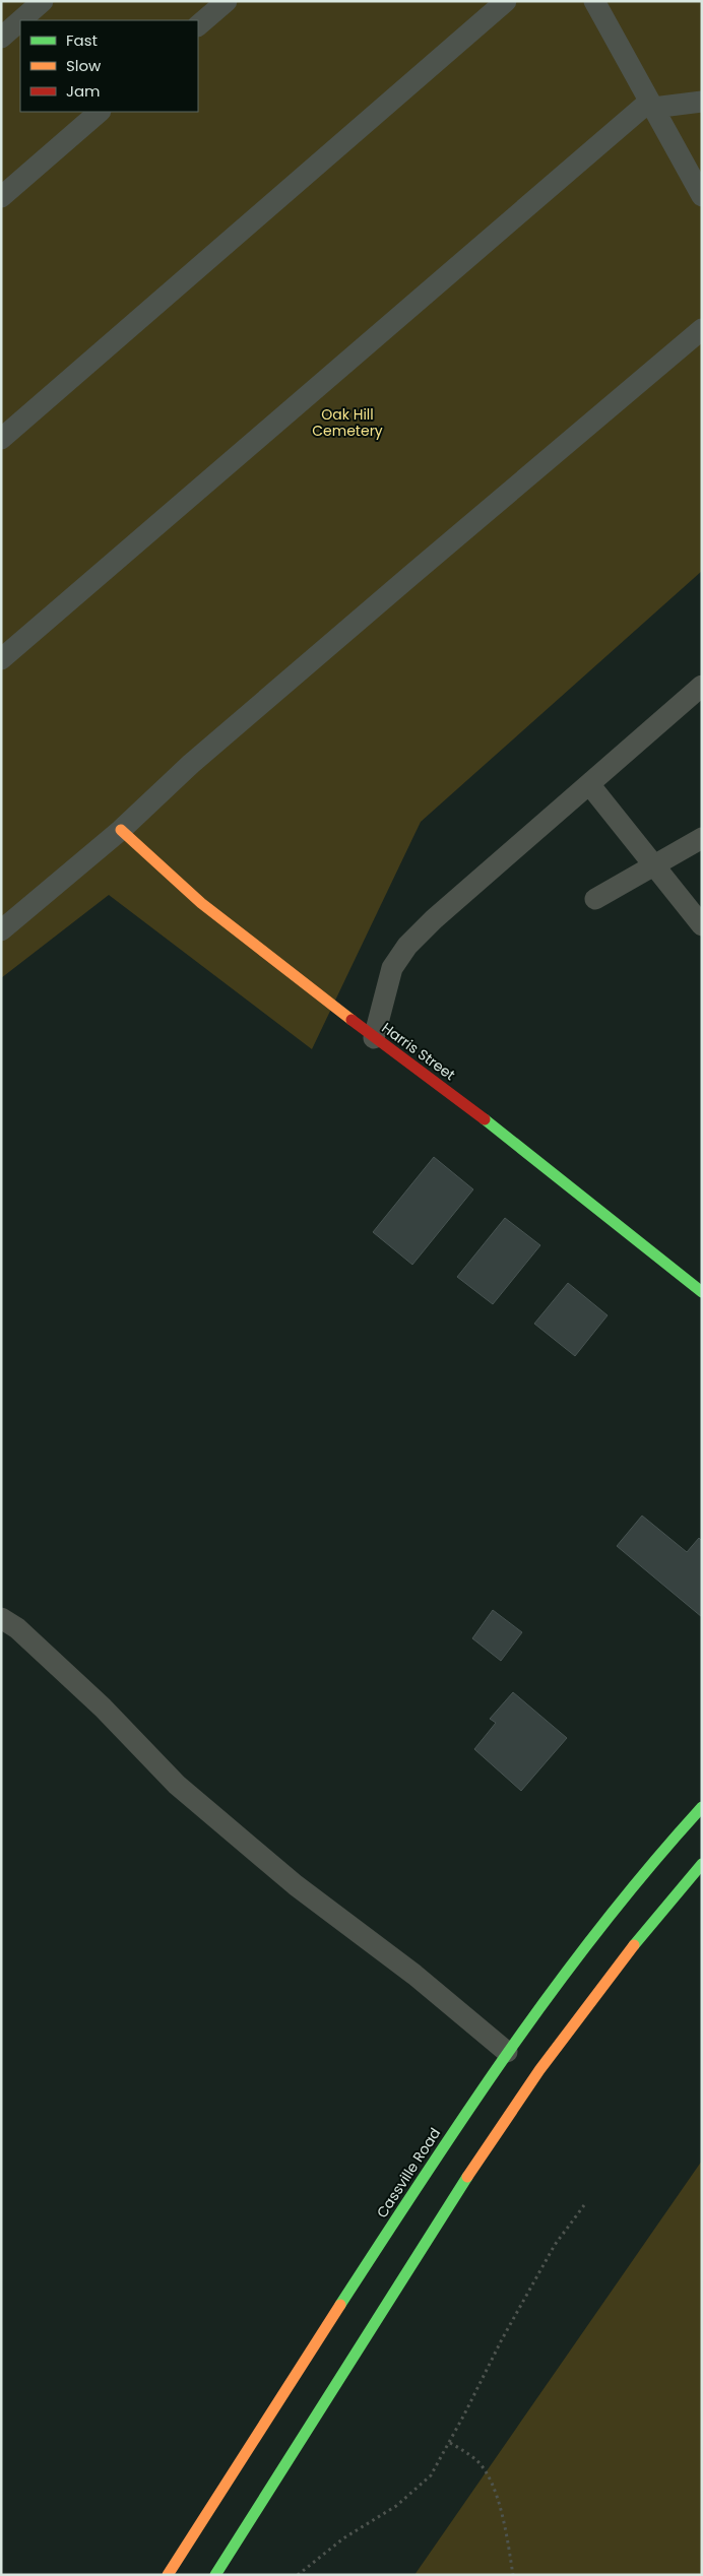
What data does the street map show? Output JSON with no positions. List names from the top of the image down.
{
  "streets": {
    "main road": ["Harris Street", "Cassville Road"]
  },
  "parks": ["Oak Hill Cemetery"],
  "legend": ["Fast", "Slow", "Jam"]
}
